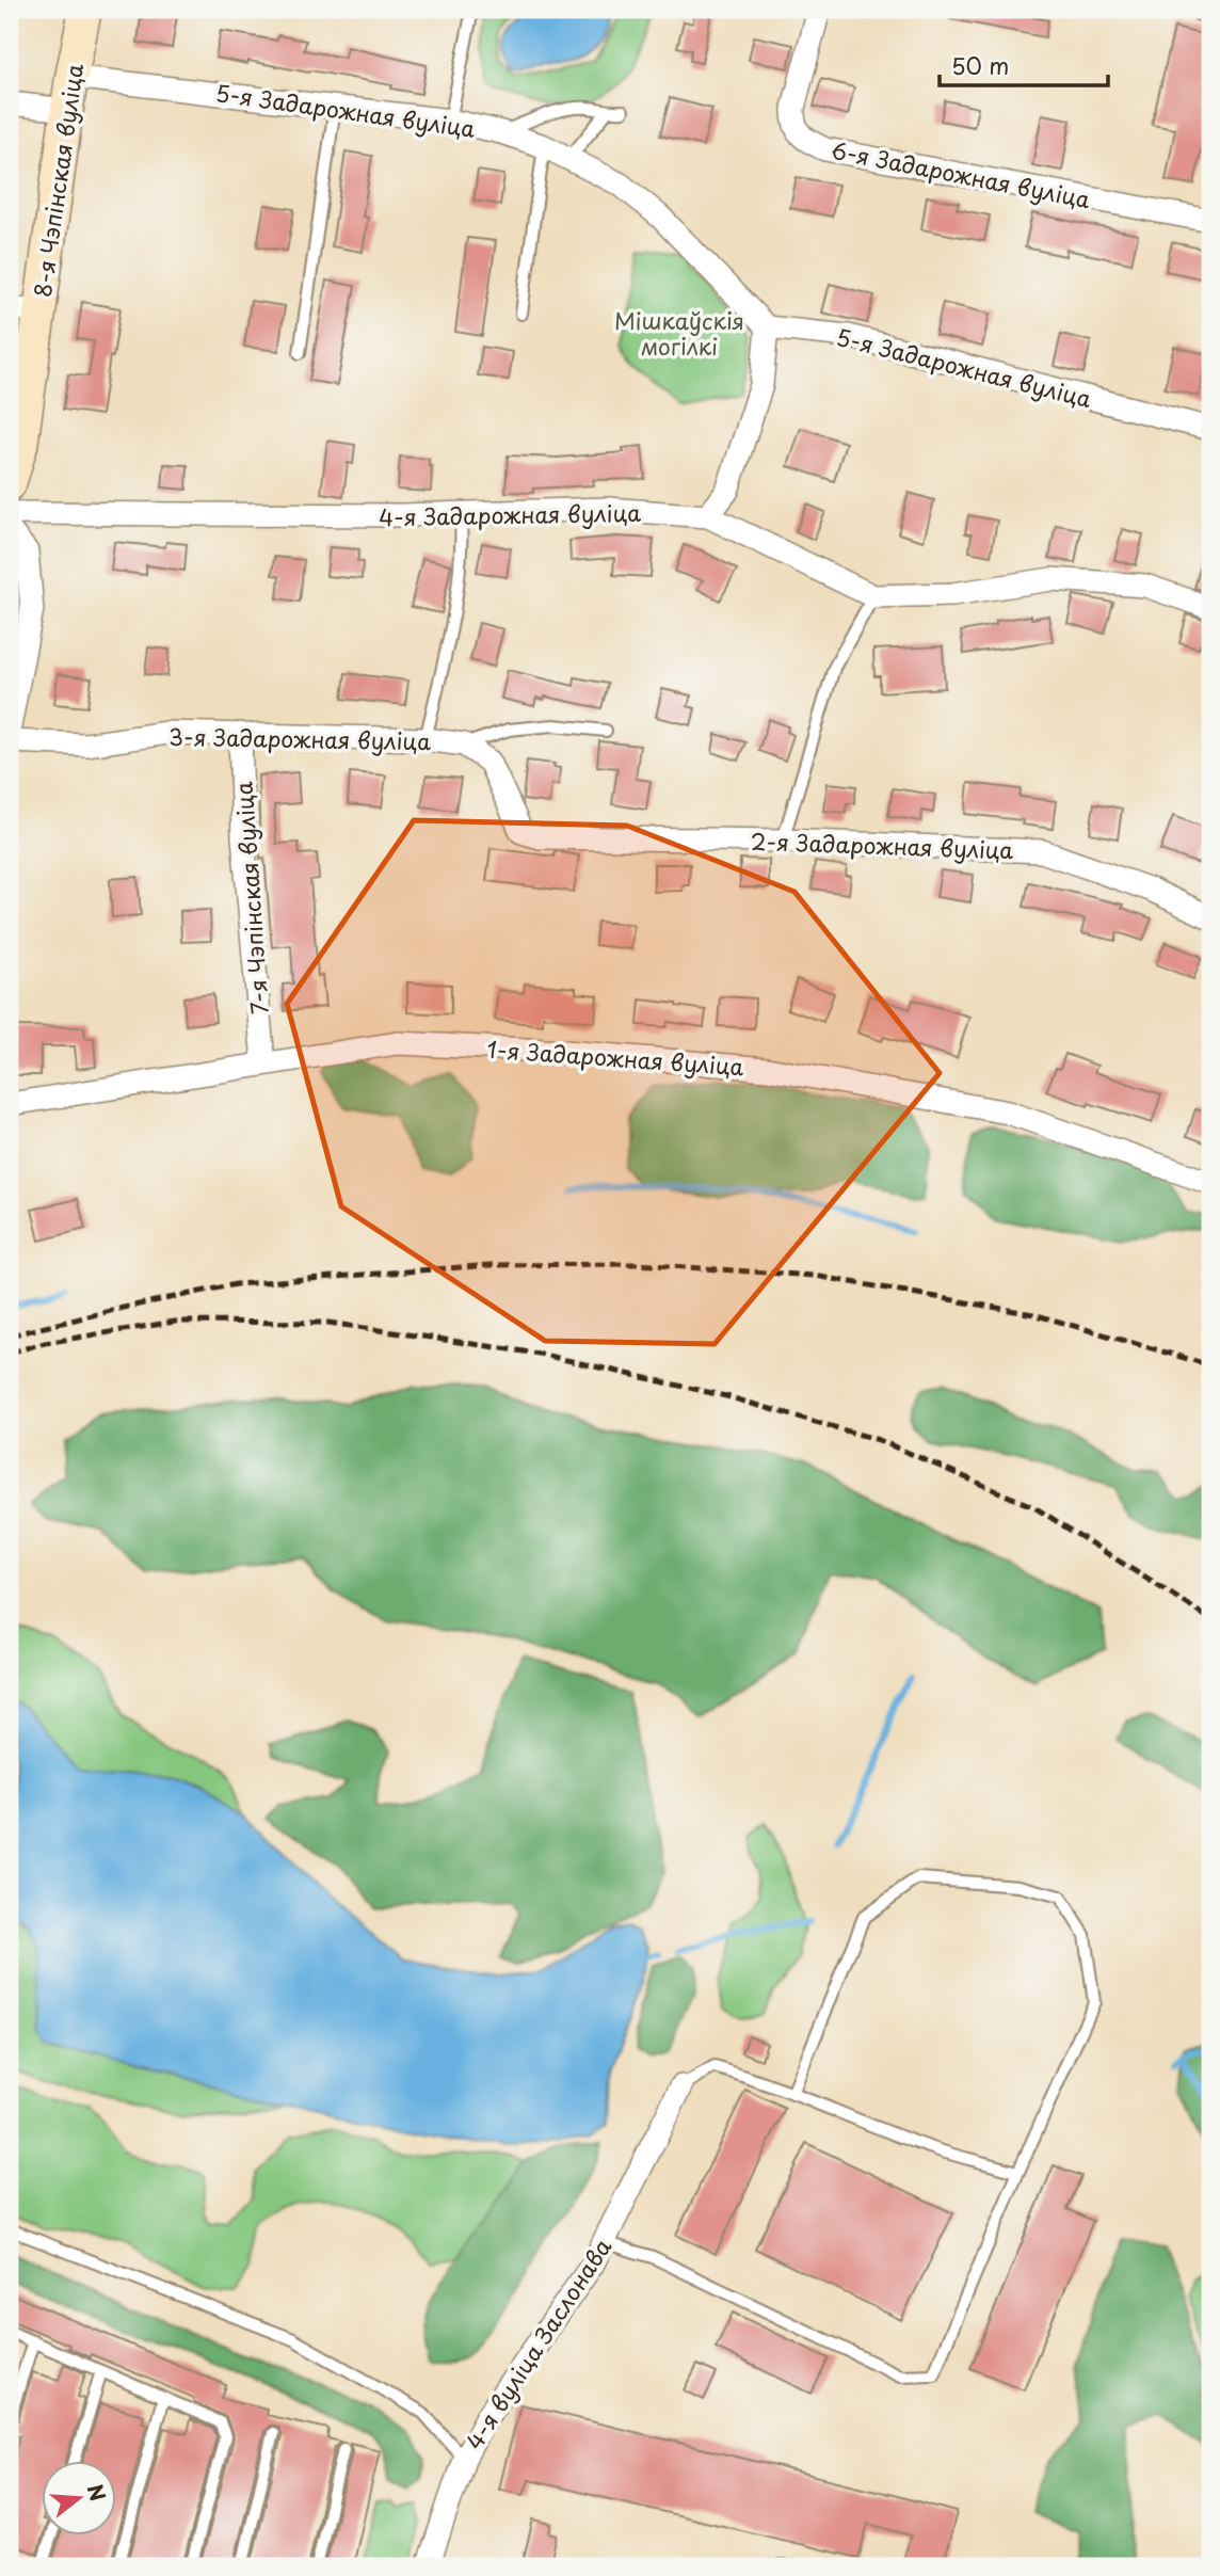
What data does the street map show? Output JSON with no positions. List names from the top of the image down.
{
  "streets": {
    "main road": ["8-я Чэпінская вуліца"],
    "street": [
      "5-я Задарожная вуліца",
      "6-я Задарожная вуліца",
      "4-я Задарожная вуліца",
      "3-я Задарожная вуліца",
      "2-я Задарожная вуліца",
      "7-я Чэпінская вуліца",
      "1-я Задарожная вуліца",
      "4-я вуліца Заслонава"
    ]
  },
  "crossings": [
    ["5-я Задарожная вуліца", "8-я Чэпінская вуліца"],
    ["3-я Задарожная вуліца", "2-я Задарожная вуліца"],
    ["3-я Задарожная вуліца", "7-я Чэпінская вуліца"],
    ["7-я Чэпінская вуліца", "1-я Задарожная вуліца"]
  ],
  "parks": ["Мішкаўскія могілкі"],
  "scale_bar": "50 m",
  "north": "right"
}
